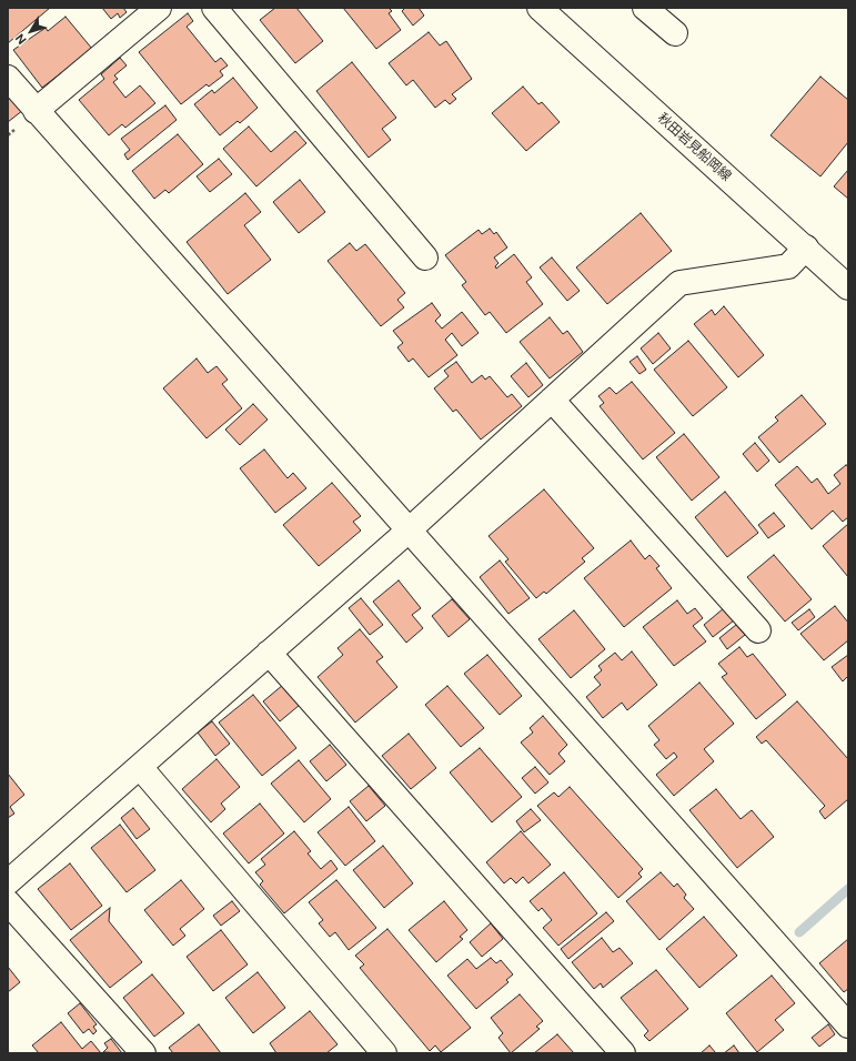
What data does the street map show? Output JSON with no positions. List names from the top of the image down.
{
  "streets": {
    "street": ["秋田岩見船岡線"]
  },
  "north": "bottom left"
}
